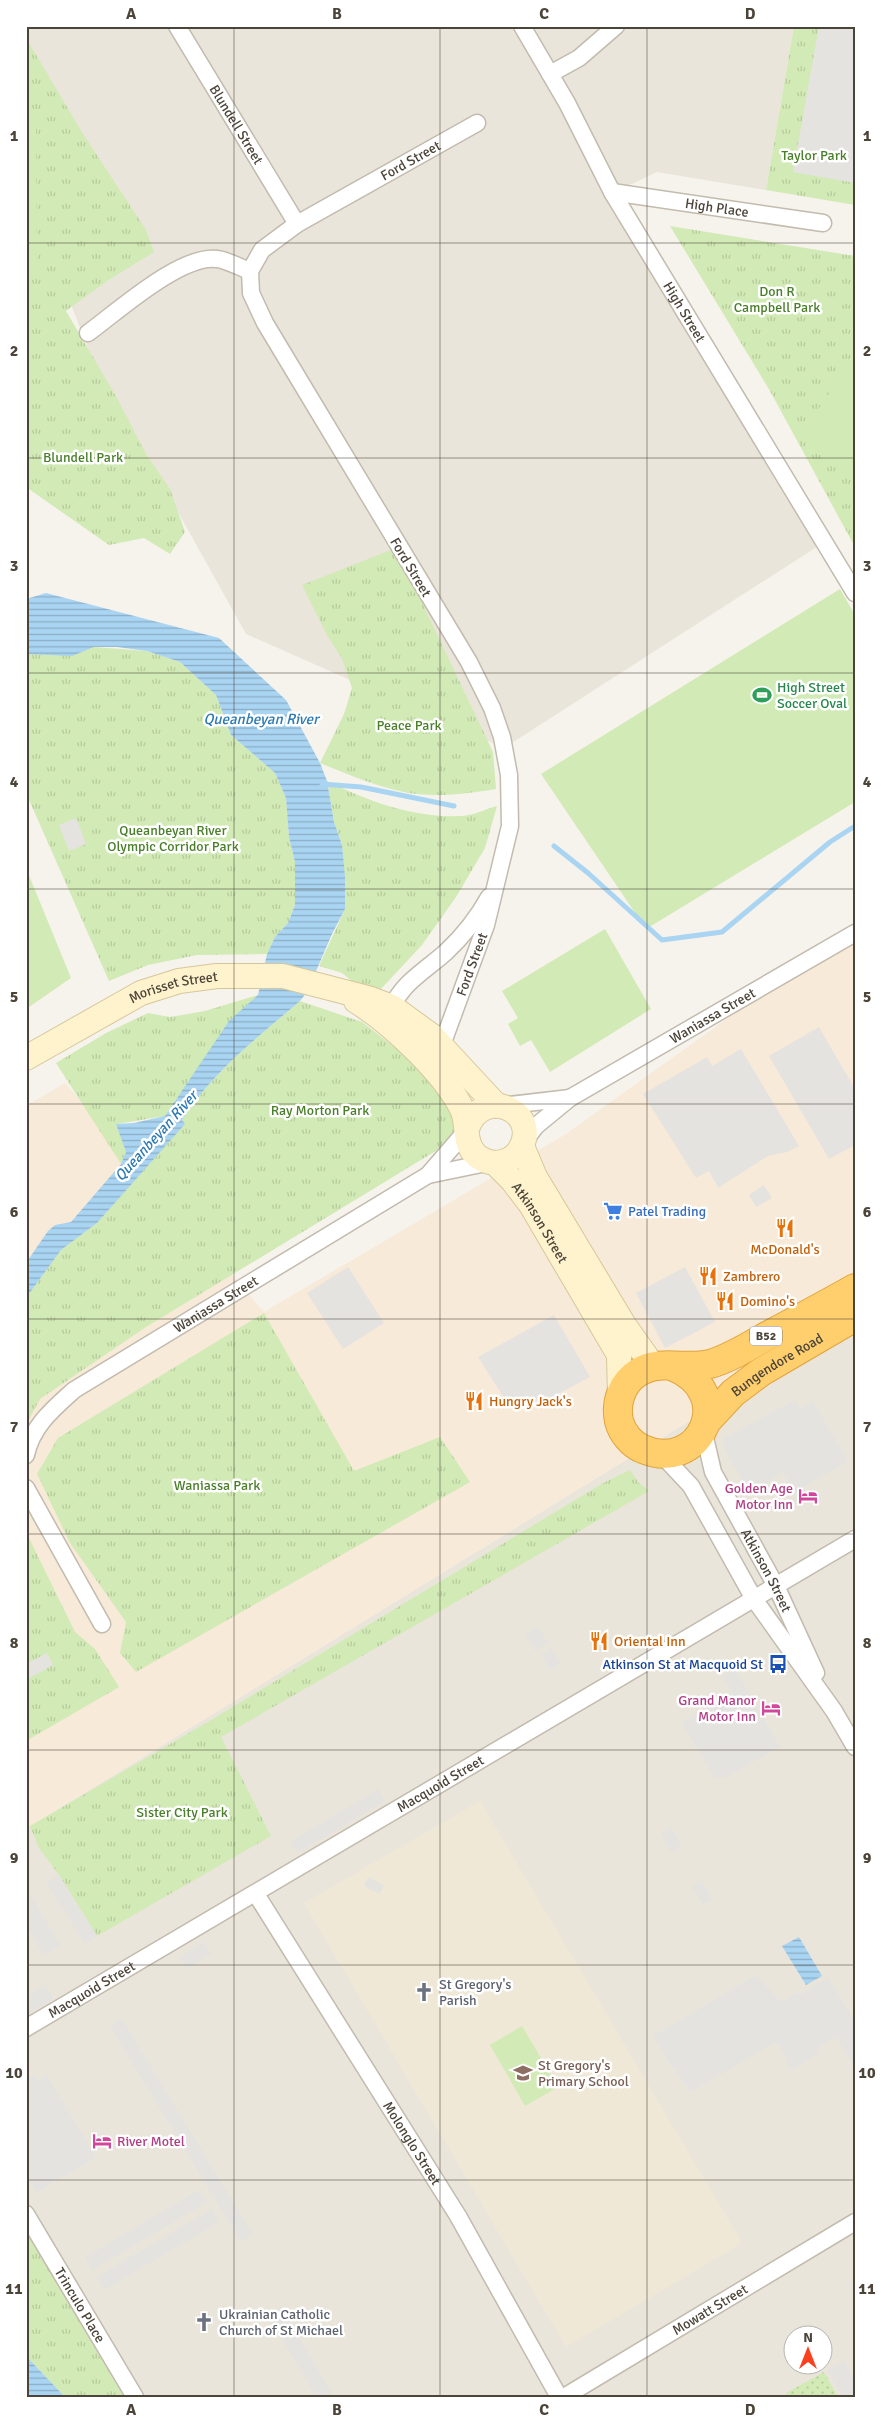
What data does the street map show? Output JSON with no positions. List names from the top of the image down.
{
  "streets": {
    "highway": ["B52", "Bungendore Road"],
    "street": [
      "Blundell Street",
      "Ford Street",
      "High Place",
      "High Street",
      "Morisset Street",
      "Waniassa Street",
      "Atkinson Street",
      "Macquoid Street",
      "Molonglo Street",
      "Trinculo Place",
      "Mowatt Street"
    ]
  },
  "crossings": [
    ["Blundell Street", "Ford Street"],
    ["Ford Street", "Morisset Street"],
    ["High Place", "High Street"],
    ["Waniassa Street", "Atkinson Street"],
    ["Atkinson Street", "B52"],
    ["Atkinson Street", "Bungendore Road"],
    ["Atkinson Street", "Macquoid Street"],
    ["B52", "Bungendore Road"],
    ["Macquoid Street", "Molonglo Street"]
  ],
  "water": ["Queanbeyan River"],
  "parks": [
    "Taylor Park",
    "Don R Campbell Park",
    "Blundell Park",
    "Peace Park",
    "Queanbeyan River Olympic Corridor Park",
    "Ray Morton Park",
    "Waniassa Park",
    "Sister City Park"
  ],
  "places": {
    "sports": ["High Street Soccer Oval"],
    "supermarket": ["Patel Trading"],
    "restaurant": [
      "McDonald's",
      "Zambrero",
      "Domino's",
      "Hungry Jack's",
      "Oriental Inn"
    ],
    "hotel": ["Golden Age Motor Inn", "Grand Manor Motor Inn", "River Motel"],
    "bus stop": ["Atkinson St at Macquoid St"],
    "church": ["St Gregory's Parish", "Ukrainian Catholic Church of St Michael"],
    "school or university": ["St Gregory's Primary School"]
  },
  "north": "top",
  "grid": {
    "columns": [
      "A",
      "B",
      "C",
      "D"
    ],
    "rows": [
      "1",
      "2",
      "3",
      "4",
      "5",
      "6",
      "7",
      "8",
      "9",
      "10",
      "11"
    ]
  }
}
